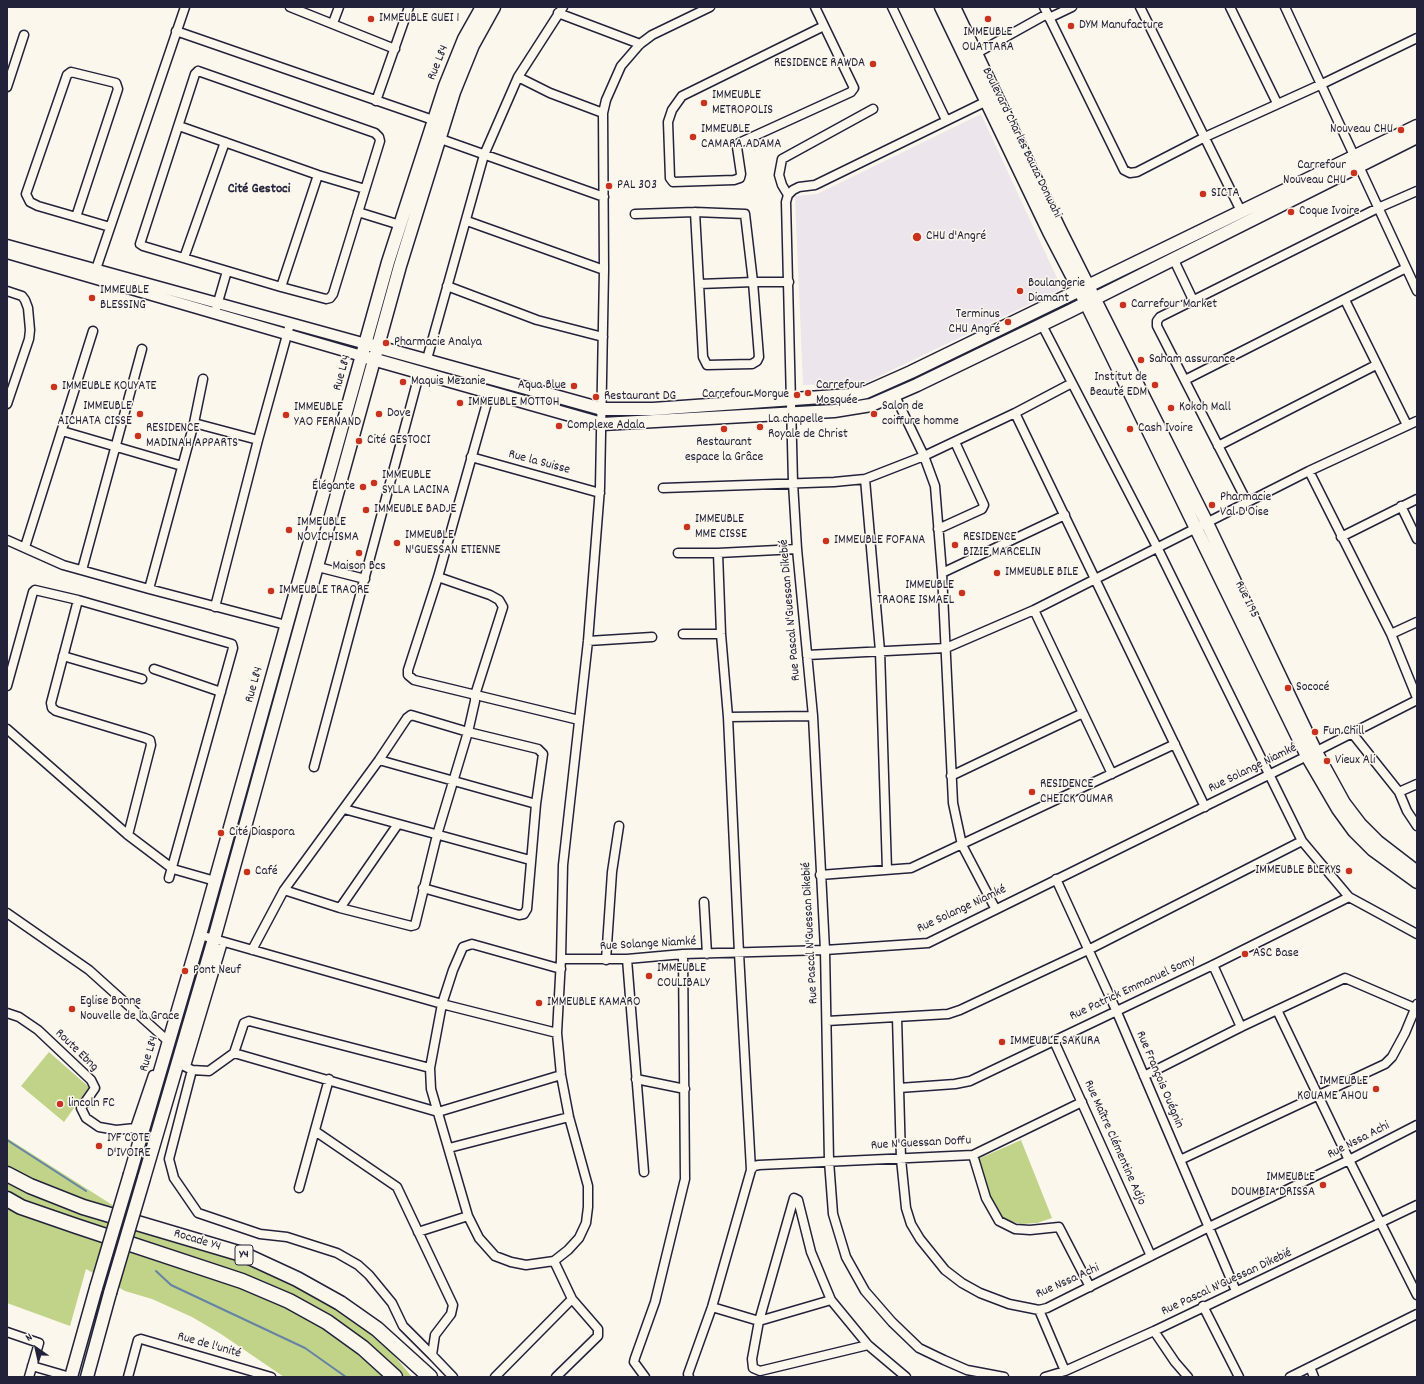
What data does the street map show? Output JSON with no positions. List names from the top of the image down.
{
  "streets": {
    "highway": ["Rocade Y4", "Y4"],
    "main road": ["Rue L84", "Boulevard Charles Bauza Donwahi", "Rue I195"],
    "street": [
      "Rue la Suisse",
      "Rue Pascal N'Guessan Dikebié",
      "Rue Solange Niamké",
      "Rue Patrick Emmanuel Somy",
      "Route Ebng",
      "Rue François Ouégnin",
      "Rue Nssa Achi",
      "Rue Maître Clémentine Adjo",
      "Rue N'Guessan Doffu",
      "Rue de l'unité"
    ]
  },
  "crossings": [
    ["Rue L84", "Route Ebng"],
    ["Rue I195", "Rue Solange Niamké"],
    ["Rue Pascal N'Guessan Dikebié", "Rue Solange Niamké"],
    ["Rue Pascal N'Guessan Dikebié", "Rue François Ouégnin"],
    ["Rue Pascal N'Guessan Dikebié", "Rue N'Guessan Doffu"],
    ["Rue Solange Niamké", "Rue François Ouégnin"],
    ["Rue Patrick Emmanuel Somy", "Rue François Ouégnin"],
    ["Rue Patrick Emmanuel Somy", "Rue Nssa Achi"],
    ["Rue Patrick Emmanuel Somy", "Rue Maître Clémentine Adjo"],
    ["Rue François Ouégnin", "Rue Nssa Achi"],
    ["Rue Nssa Achi", "Rue Maître Clémentine Adjo"],
    ["Rue Nssa Achi", "Rue N'Guessan Doffu"],
    ["Rue Maître Clémentine Adjo", "Rue N'Guessan Doffu"]
  ],
  "districts": ["Cité Gestoci"],
  "places": [
    "IMMEUBLE GUEI 1",
    "IMMEUBLE OUATTARA",
    "DYM Manufacture",
    "RESIDENCE RAWDA",
    "IMMEUBLE METROPOLIS",
    "Nouveau CHU",
    "IMMEUBLE CAMARA ADAMA",
    "Carrefour Nouveau CHU",
    "PAL 303",
    "SICTA",
    "Coque Ivoire",
    "CHU d'Angré",
    "Boulangerie Diamant",
    "IMMEUBLE BLESSING",
    "Carrefour Market",
    "Terminus CHU Angré",
    "Pharmacie Analya",
    "Saham assurance",
    "Maquis Mezanie",
    "Institut de Beauté EDM",
    "Aqua Blue",
    "IMMEUBLE KOUYATE",
    "Carrefour Mosquée",
    "Carrefour Morgue",
    "Restaurant DG",
    "IMMEUBLE MOTTOH",
    "Kokoh Mall",
    "IMMEUBLE AICHATA CISSE",
    "Dove",
    "Salon de coiffure homme",
    "IMMEUBLE YAO FERNAND",
    "Complexe Adala",
    "La chapelle Royale de Christ",
    "Restaurant espace la Grâce",
    "Cash Ivoire",
    "RESIDENCE MADINAH APPARTS",
    "Cité GESTOCI",
    "IMMEUBLE SYLLA LACINA",
    "Élégante",
    "Pharmacie Val D'Oise",
    "IMMEUBLE BADJE",
    "IMMEUBLE MME CISSE",
    "IMMEUBLE NOVICHISMA",
    "IMMEUBLE FOFANA",
    "IMMEUBLE N'GUESSAN ETIENNE",
    "RESIDENCE BIZIE MARCELIN",
    "Maison Bcs",
    "IMMEUBLE BILE",
    "IMMEUBLE TRAORE",
    "IMMEUBLE TRAORE ISMAEL",
    "Sococé",
    "Fun Chill",
    "Vieux Ali",
    "RESIDENCE CHEICK OUMAR",
    "Cité Diaspora",
    "IMMEUBLE BLEKYS",
    "Café",
    "ASC Base",
    "Pont Neuf",
    "IMMEUBLE COULIBALY",
    "IMMEUBLE KAMARO",
    "Eglise Bonne Nouvelle de la Grace",
    "IMMEUBLE SAKURA",
    "IMMEUBLE KOUAME AHOU",
    "lincoln FC",
    "IYF COTE D'IVOIRE",
    "IMMEUBLE DOUMBIA DRISSA"
  ],
  "north": "top left"
}
